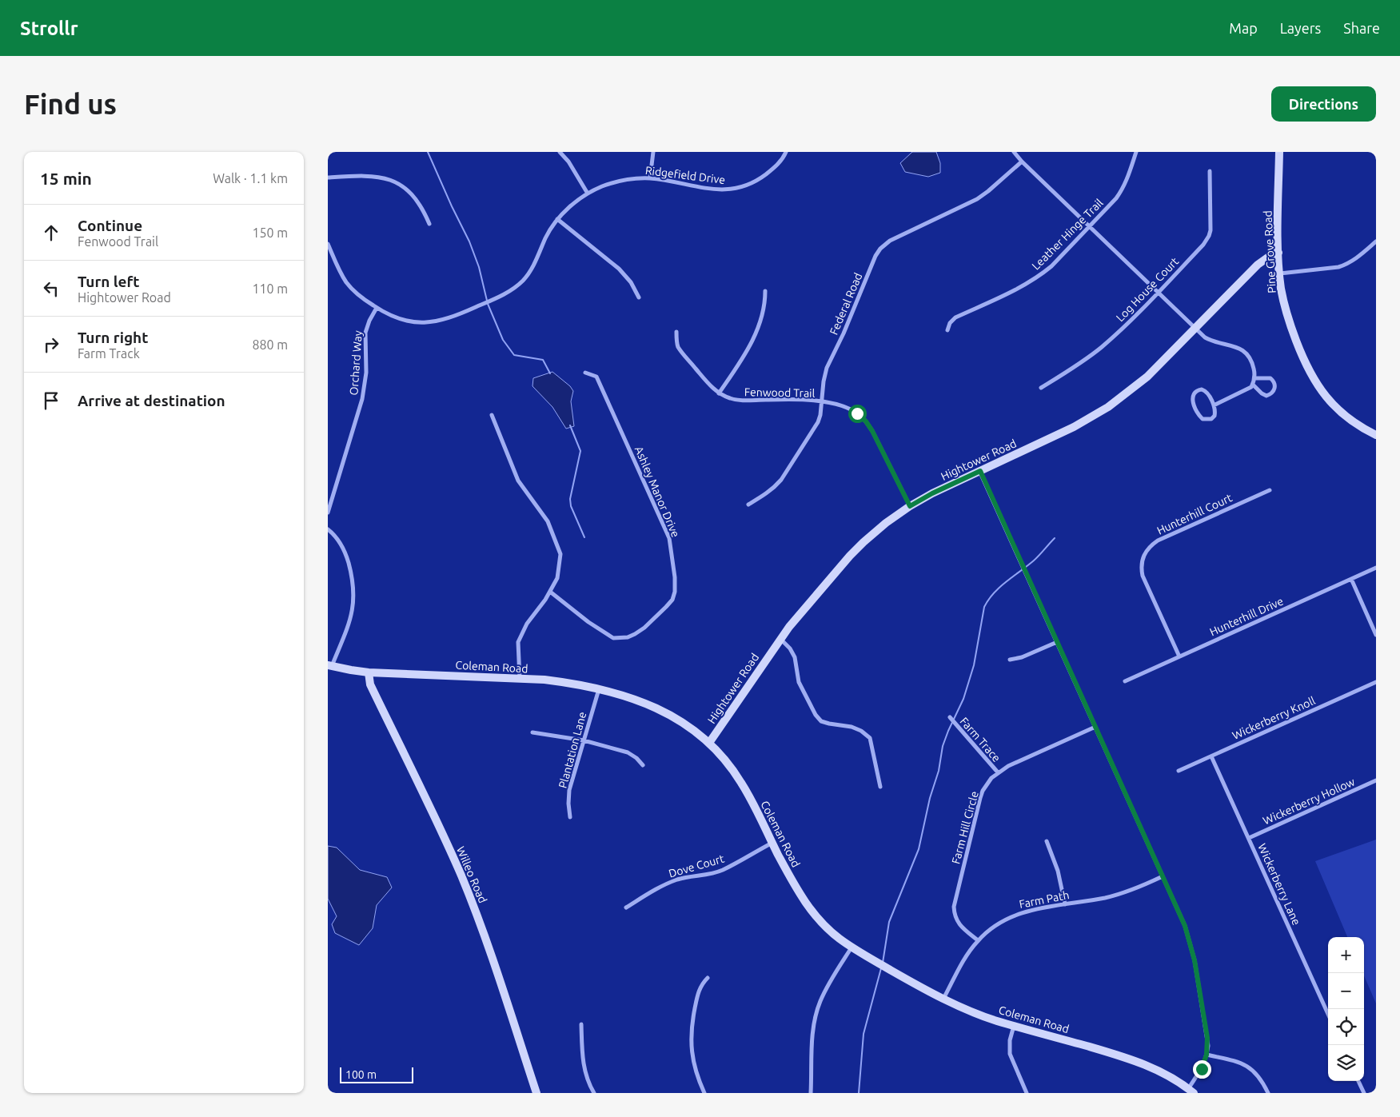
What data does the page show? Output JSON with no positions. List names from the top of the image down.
{
  "streets": {
    "street": [
      "Ridgefield Drive",
      "Leather Hinge Trail",
      "Pine Grove Road",
      "Log House Court",
      "Federal Road",
      "Orchard Way",
      "Fenwood Trail",
      "Hightower Road",
      "Ashley Manor Drive",
      "Hunterhill Court",
      "Hunterhill Drive",
      "Coleman Road",
      "Wickerberry Knoll",
      "Farm Trace",
      "Plantation Lane",
      "Wickerberry Hollow",
      "Farm Hill Circle",
      "Dove Court",
      "Willeo Road",
      "Wickerberry Lane",
      "Farm Path"
    ]
  },
  "crossings": [
    ["Ridgefield Drive", "Orchard Way"],
    ["Pine Grove Road", "Hightower Road"],
    ["Federal Road", "Fenwood Trail"],
    ["Fenwood Trail", "Hightower Road"],
    ["Hightower Road", "Coleman Road"],
    ["Hunterhill Court", "Hunterhill Drive"],
    ["Coleman Road", "Plantation Lane"],
    ["Coleman Road", "Dove Court"],
    ["Coleman Road", "Willeo Road"],
    ["Coleman Road", "Farm Path"],
    ["Wickerberry Knoll", "Wickerberry Lane"],
    ["Farm Trace", "Farm Hill Circle"],
    ["Wickerberry Hollow", "Wickerberry Lane"],
    ["Farm Hill Circle", "Farm Path"]
  ],
  "scale_bar": "100 m",
  "page": {
    "header": "Strollr",
    "nav": ["Map", "Layers", "Share"],
    "buttons": "Directions",
    "title": "Find us",
    "heading": ["15 min", "Walk · 1.1 km"],
    "list": [
      ["Continue", "Fenwood Trail", "150 m"],
      ["Turn left", "Hightower Road", "110 m"],
      ["Turn right", "Farm Track", "880 m"],
      "Arrive at destination"
    ],
    "map_buttons": ["+", "−"],
    "scale": "100 m"
  }
}
